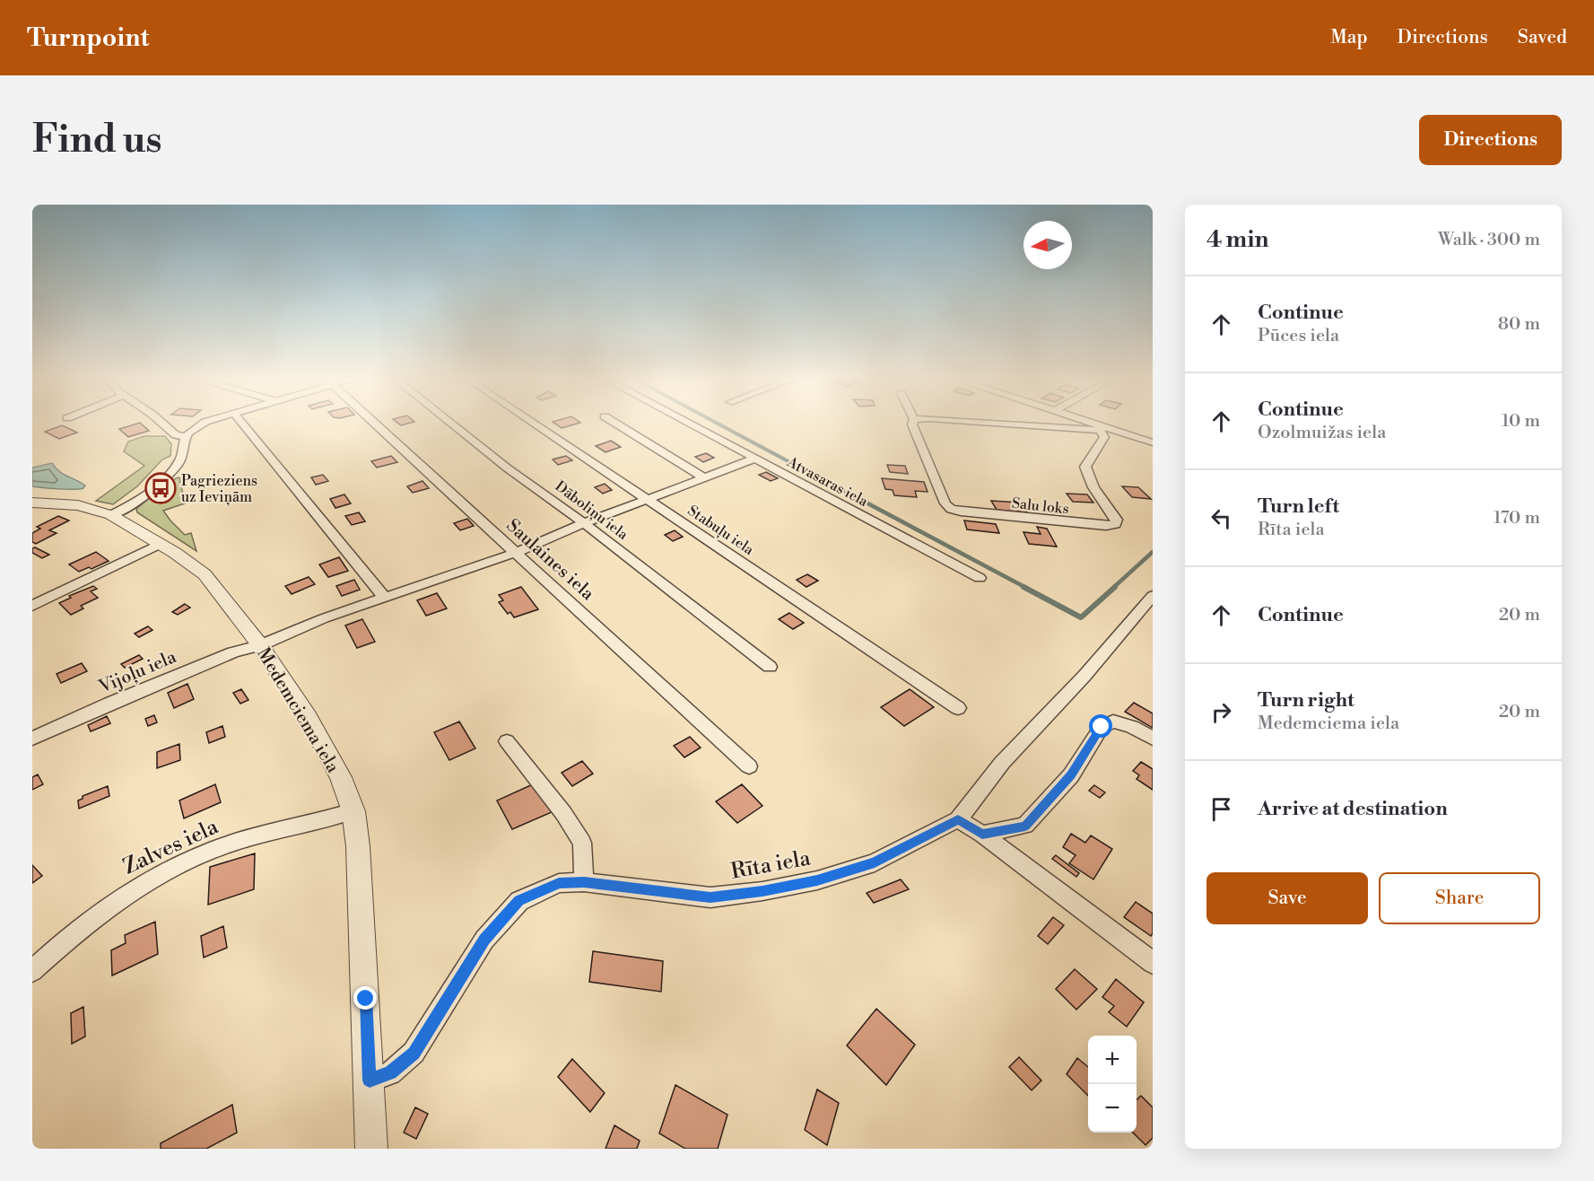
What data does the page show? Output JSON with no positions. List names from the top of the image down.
{
  "streets": {
    "street": [
      "Atvasaras iela",
      "Salu loks",
      "Dāboliņu iela",
      "Stabuļu iela",
      "Saulaines iela",
      "Vijoļu iela",
      "Medemciema iela",
      "Zalves iela",
      "Rīta iela"
    ]
  },
  "crossings": [
    ["Atvasaras iela", "Vijoļu iela"],
    ["Dāboliņu iela", "Vijoļu iela"],
    ["Stabuļu iela", "Vijoļu iela"],
    ["Saulaines iela", "Vijoļu iela"],
    ["Vijoļu iela", "Medemciema iela"],
    ["Medemciema iela", "Zalves iela"],
    ["Medemciema iela", "Rīta iela"]
  ],
  "places": {
    "bus stop": ["Pagrieziens uz Ieviņām"]
  },
  "north": "left",
  "page": {
    "header": "Turnpoint",
    "nav": ["Map", "Directions", "Saved"],
    "buttons": [
      "Directions",
      ["Save", "Share"]
    ],
    "title": "Find us",
    "heading": ["4 min", "Walk · 300 m"],
    "list": [
      ["Continue", "Pūces iela", "80 m"],
      ["Continue", "Ozolmuižas iela", "10 m"],
      ["Turn left", "Rīta iela", "170 m"],
      ["Continue", "20 m"],
      ["Turn right", "Medemciema iela", "20 m"],
      "Arrive at destination"
    ],
    "map_buttons": ["+", "−"]
  }
}
